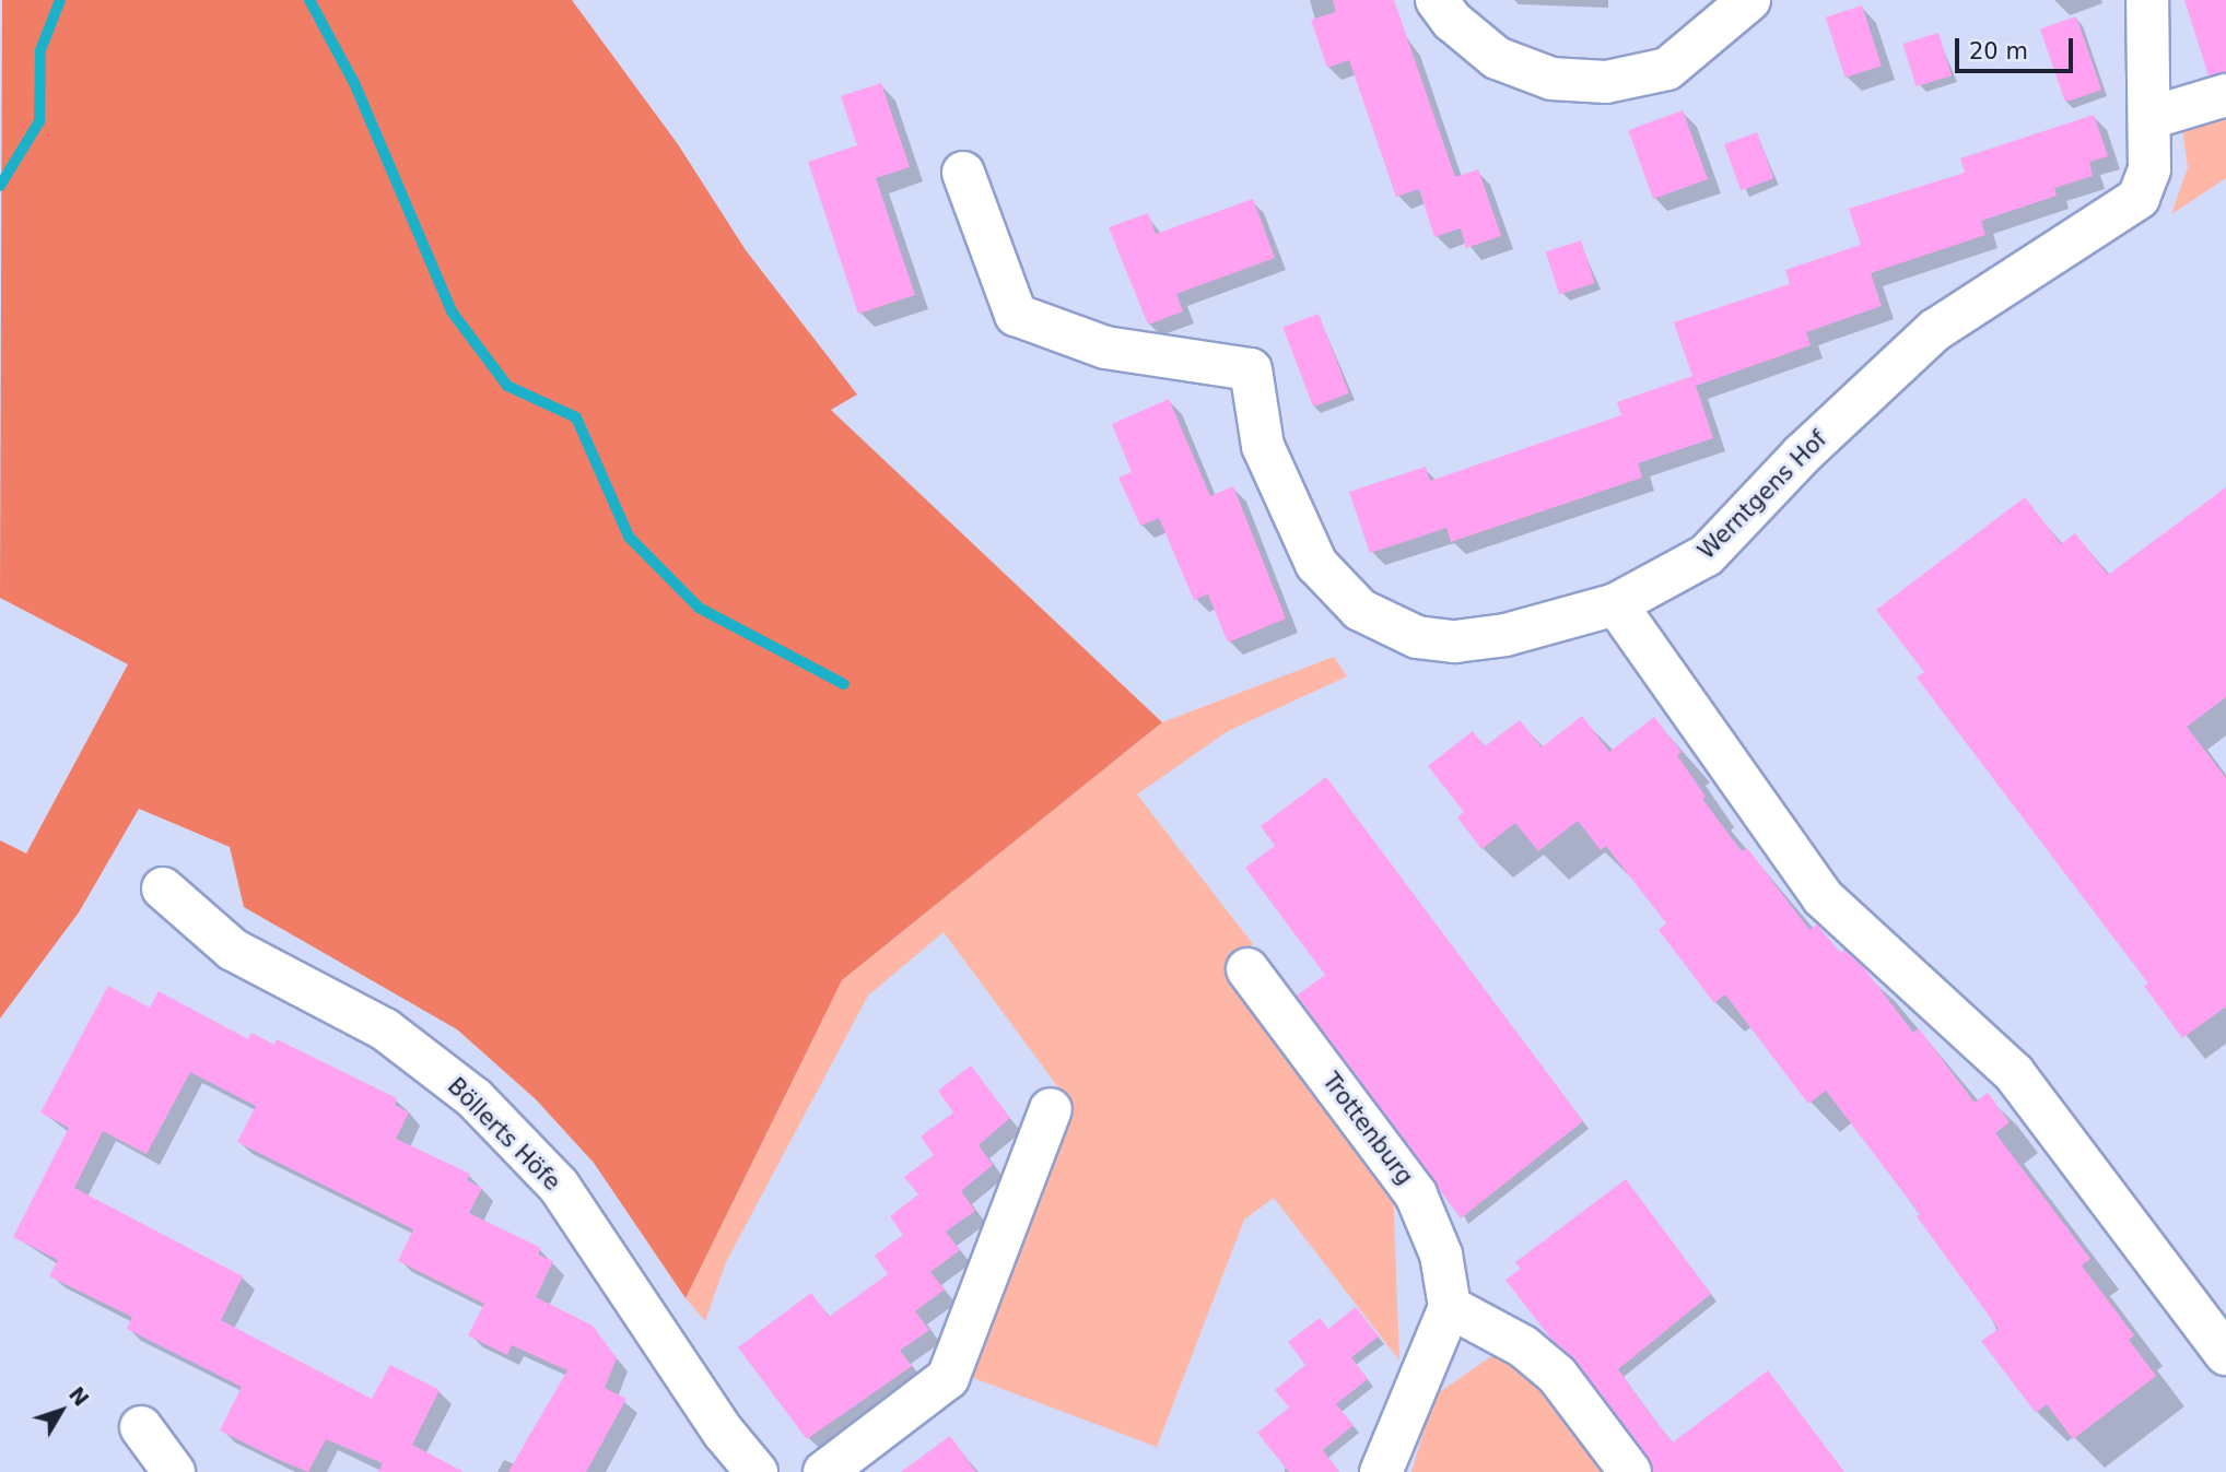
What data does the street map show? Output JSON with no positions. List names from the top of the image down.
{
  "streets": {
    "street": ["Werntgens Hof", "Trottenburg", "Böllerts Höfe"]
  },
  "scale_bar": "20 m",
  "north": "top right"
}
